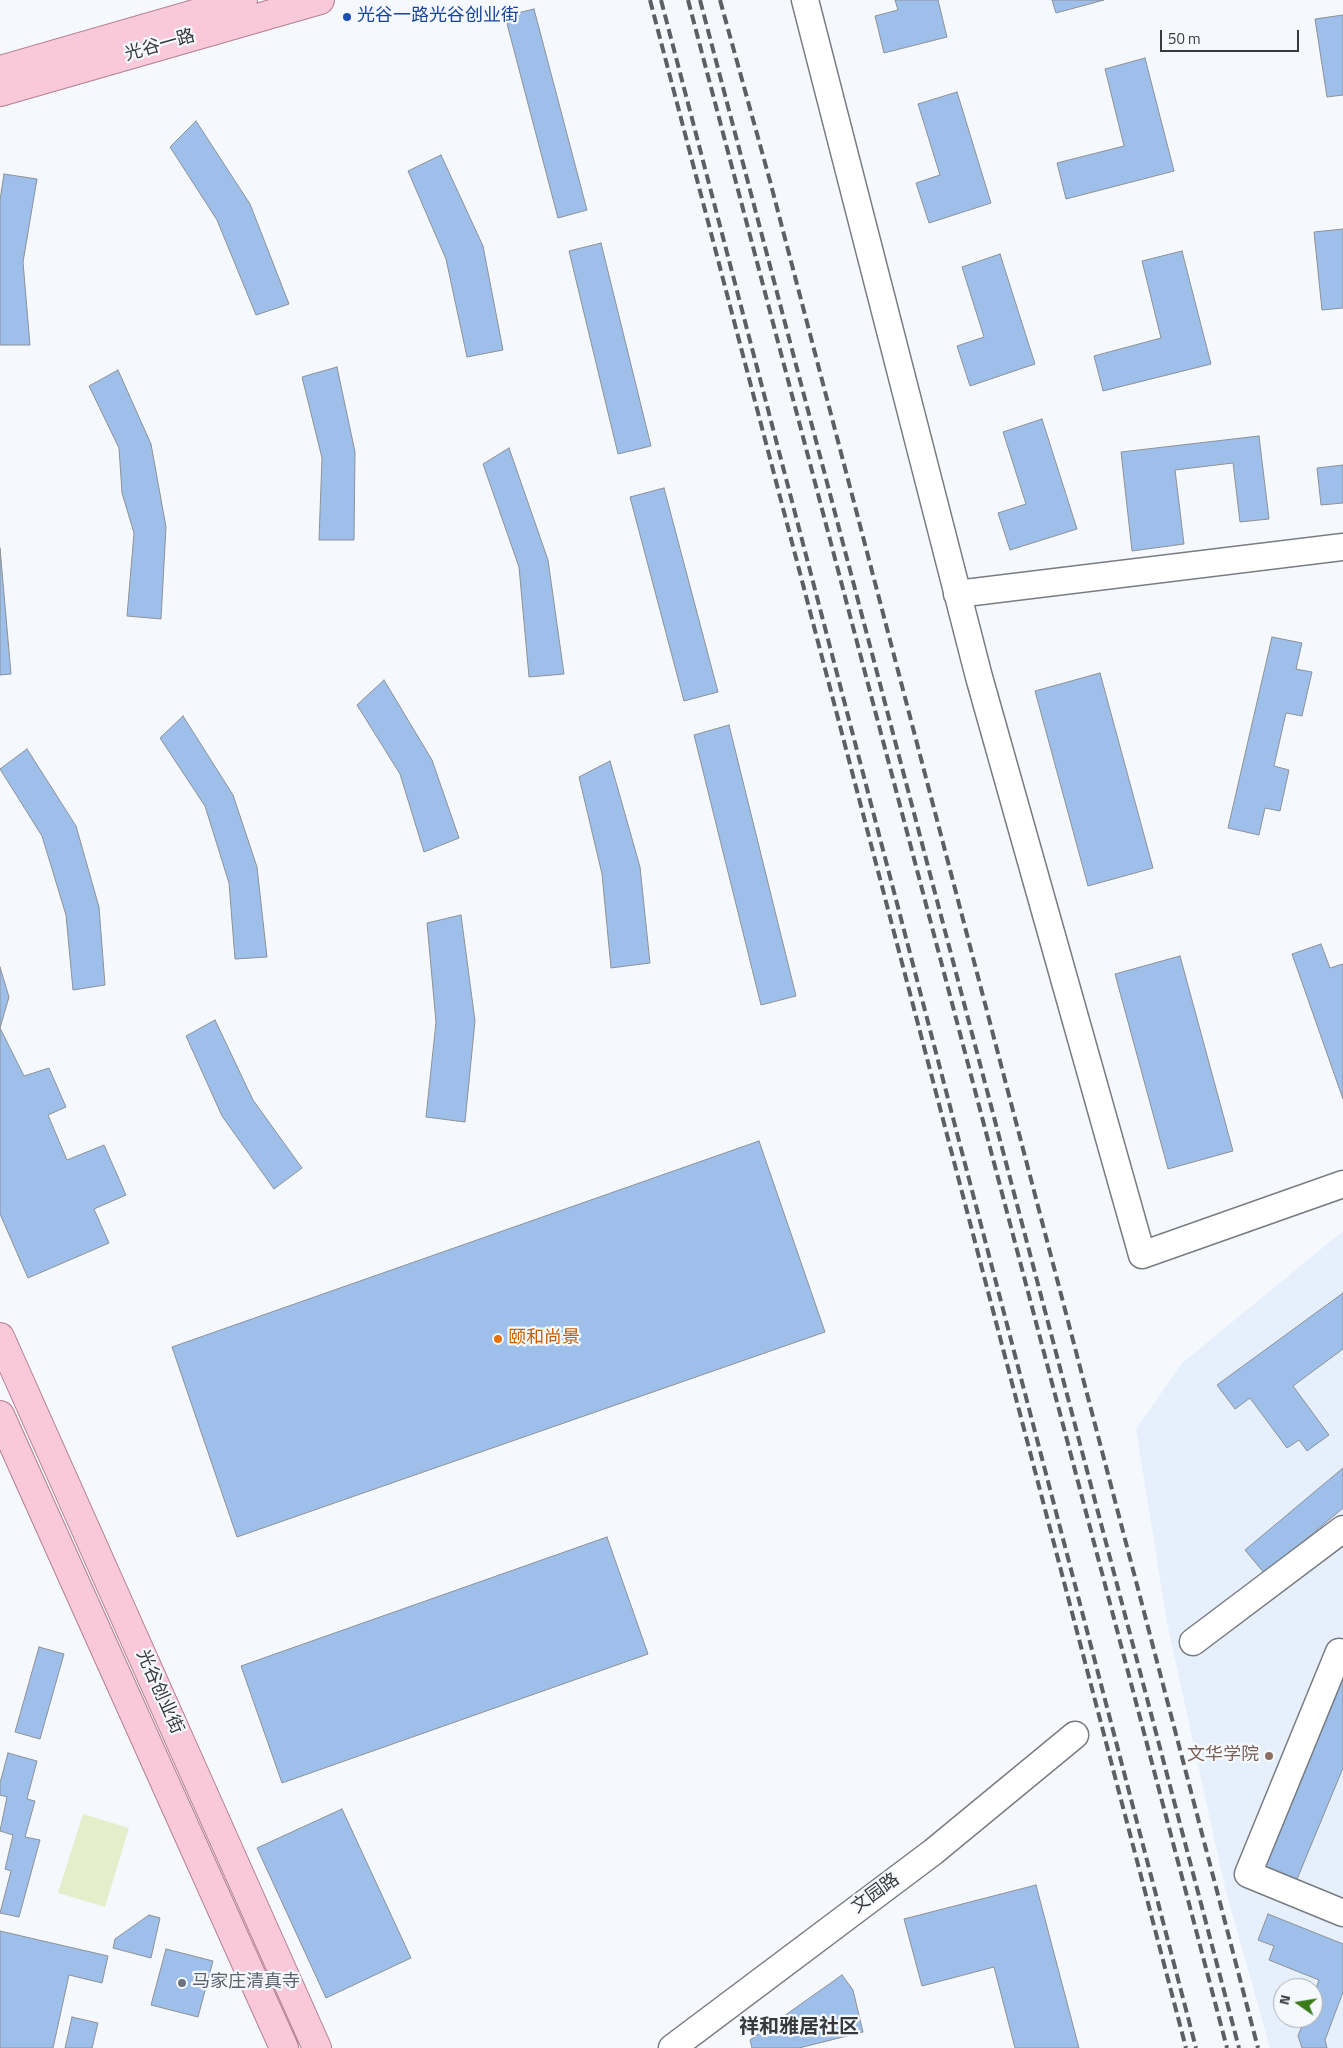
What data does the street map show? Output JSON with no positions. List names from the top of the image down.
{
  "streets": {
    "main road": ["光谷一路", "光谷创业街"],
    "street": ["文园路"]
  },
  "districts": ["祥和雅居社区"],
  "places": [
    "光谷一路光谷创业街",
    "颐和尚景",
    "文华学院",
    "马家庄清真寺"
  ],
  "scale_bar": "50 m",
  "north": "left"
}
